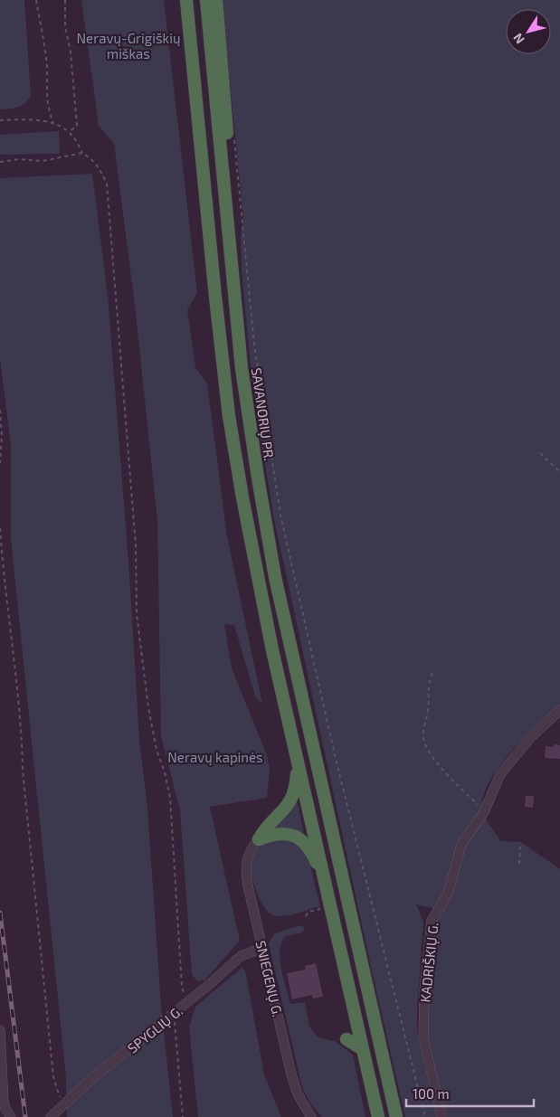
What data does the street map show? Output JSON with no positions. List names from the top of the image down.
{
  "streets": {
    "highway": ["SAVANORIŲ PR."],
    "street": ["KADRIŠKIŲ G.", "SNIEGENŲ G.", "SPYGLIŲ G."]
  },
  "crossings": [
    ["SNIEGENŲ G.", "SPYGLIŲ G."]
  ],
  "parks": ["Neravų-Grigiškių miškas", "Neravų kapinės"],
  "scale_bar": "100 m",
  "north": "bottom left"
}
